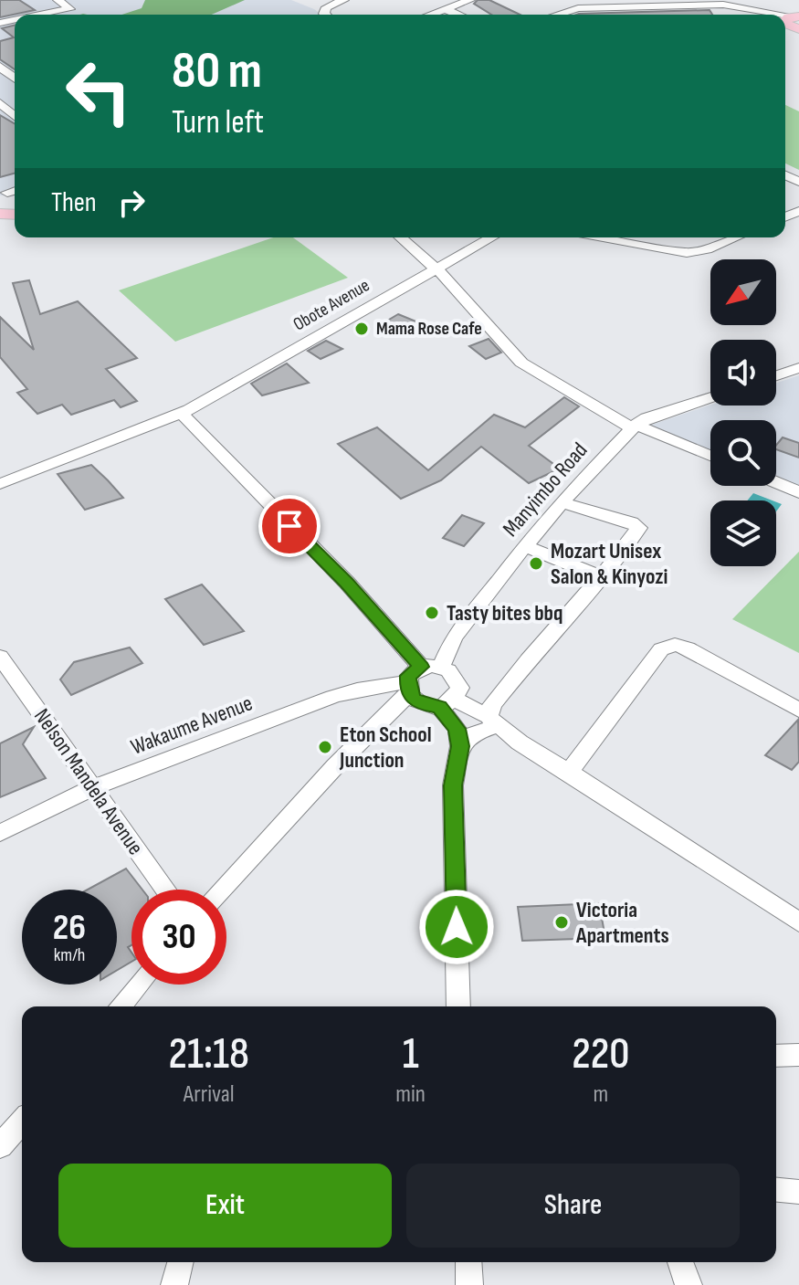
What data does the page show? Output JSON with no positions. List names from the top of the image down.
{
  "streets": {
    "street": [
      "Obote Avenue",
      "Manyimbo Road",
      "Wakaume Avenue",
      "Nelson Mandela Avenue"
    ]
  },
  "crossings": [
    ["Manyimbo Road", "Wakaume Avenue"],
    ["Wakaume Avenue", "Nelson Mandela Avenue"]
  ],
  "places": [
    "Mama Rose Cafe",
    "Mozart Unisex Salon & Kinyozi",
    "Tasty bites bbq",
    "Eton School Junction",
    "Victoria Apartments"
  ],
  "north": "bottom left",
  "page": {
    "turn": ["80 m", "Turn left"],
    "then": "Then",
    "speed": "26 km/h",
    "limit": "30",
    "eta": [
      "21:18",
      "Arrival",
      "1",
      "min",
      "220",
      "m"
    ],
    "buttons": ["Exit", "Share"]
  }
}
